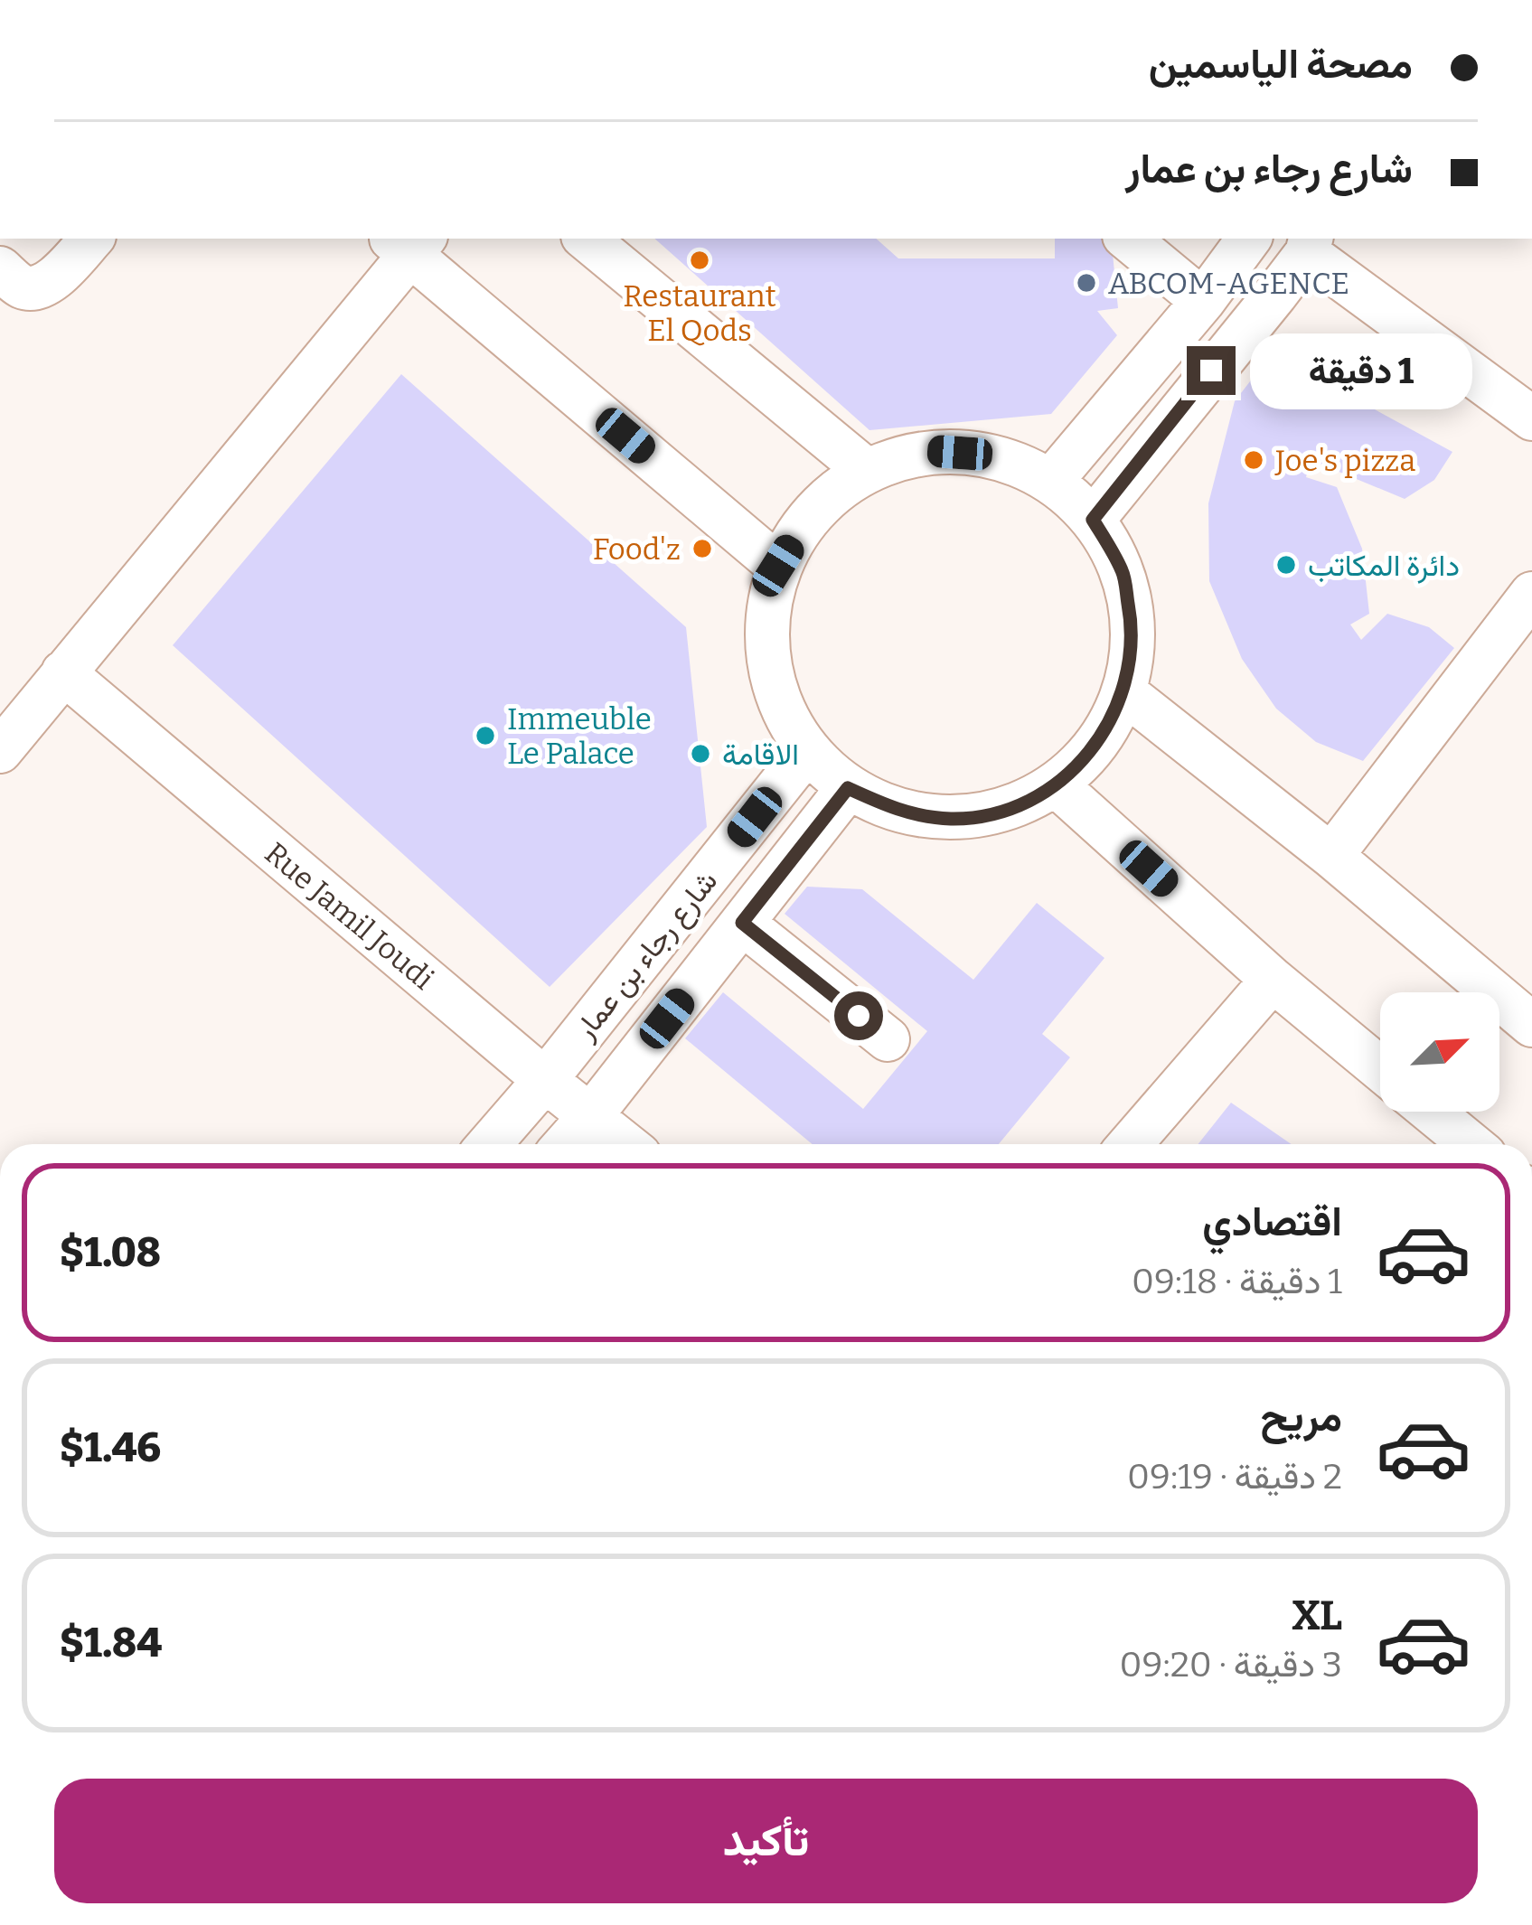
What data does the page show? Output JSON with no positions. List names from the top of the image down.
{
  "streets": {
    "street": ["Rue Jamil Joudi", "شارع رجاء بن عمار"]
  },
  "crossings": [
    ["Rue Jamil Joudi", "شارع رجاء بن عمار"]
  ],
  "places": [
    "Restaurant El Qods",
    "ABCOM-AGENCE",
    "Joe's pizza",
    "Food'z",
    "دائرة المكاتب",
    "Immeuble Le Palace",
    "الاقامة"
  ],
  "north": "top right",
  "page": {
    "banner": ["مصحة الياسمين", "شارع رجاء بن عمار"],
    "bubble": "1 دقيقة",
    "list": [
      {
        "name": "اقتصادي",
        "note": "1 دقيقة · 09:18",
        "value": "$1.08"
      },
      {
        "name": "مريح",
        "note": "2 دقيقة · 09:19",
        "value": "$1.46"
      },
      {
        "name": "XL",
        "note": "3 دقيقة · 09:20",
        "value": "$1.84"
      }
    ],
    "buttons": "تأكيد"
  }
}
